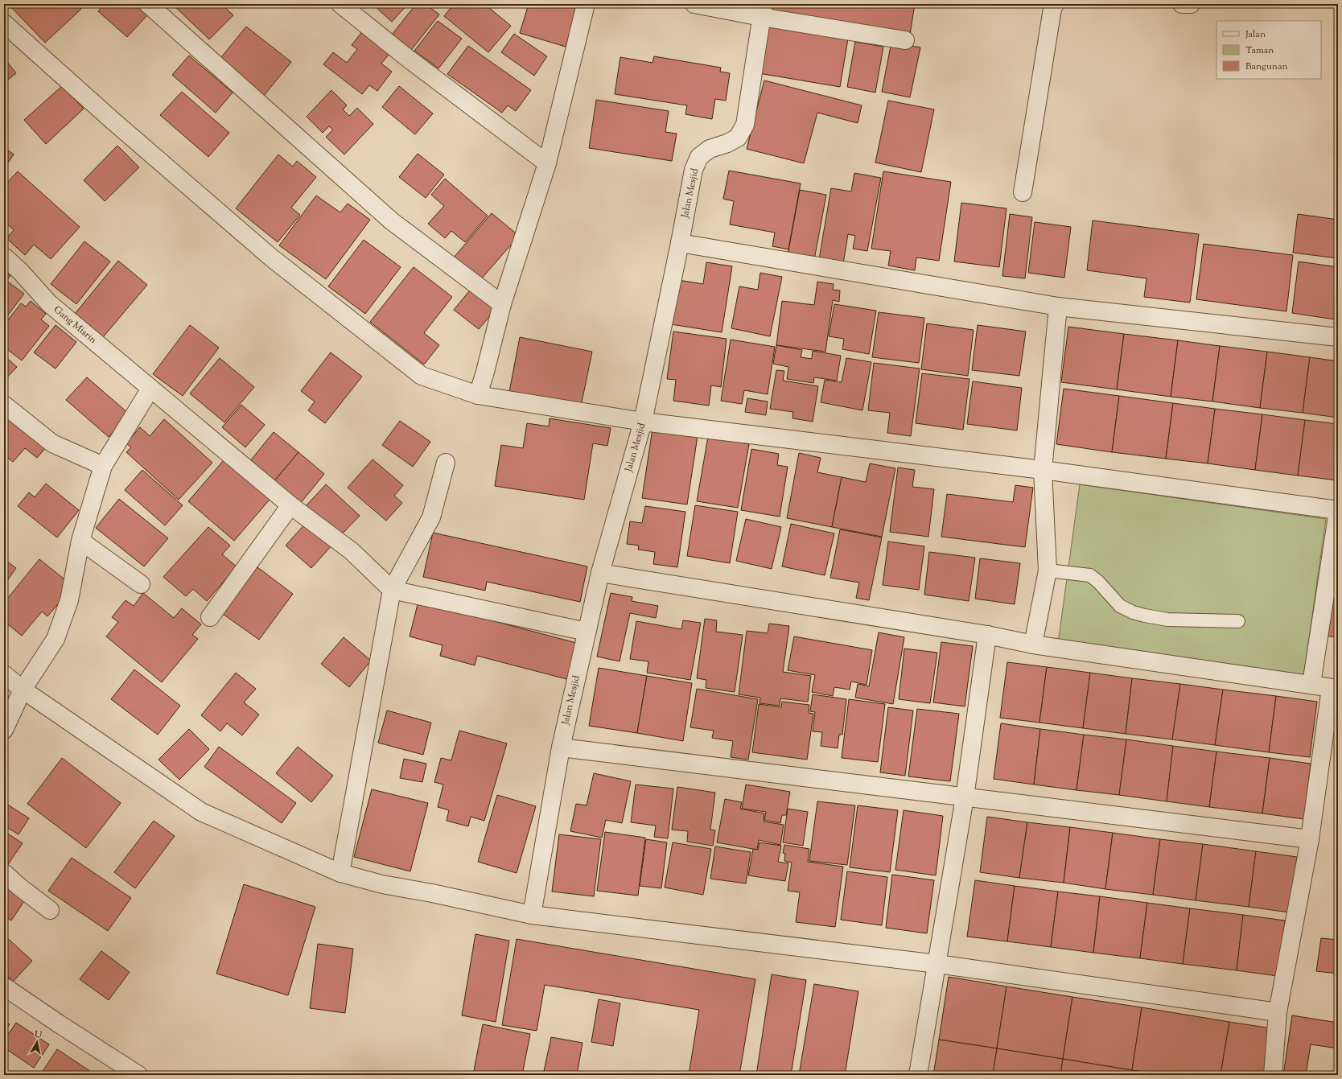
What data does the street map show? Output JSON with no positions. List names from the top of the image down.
{
  "streets": {
    "street": ["Jalan Mesjid", "Gang Misrin"]
  },
  "legend": ["Jalan", "Taman", "Bangunan"],
  "north": "top"
}
